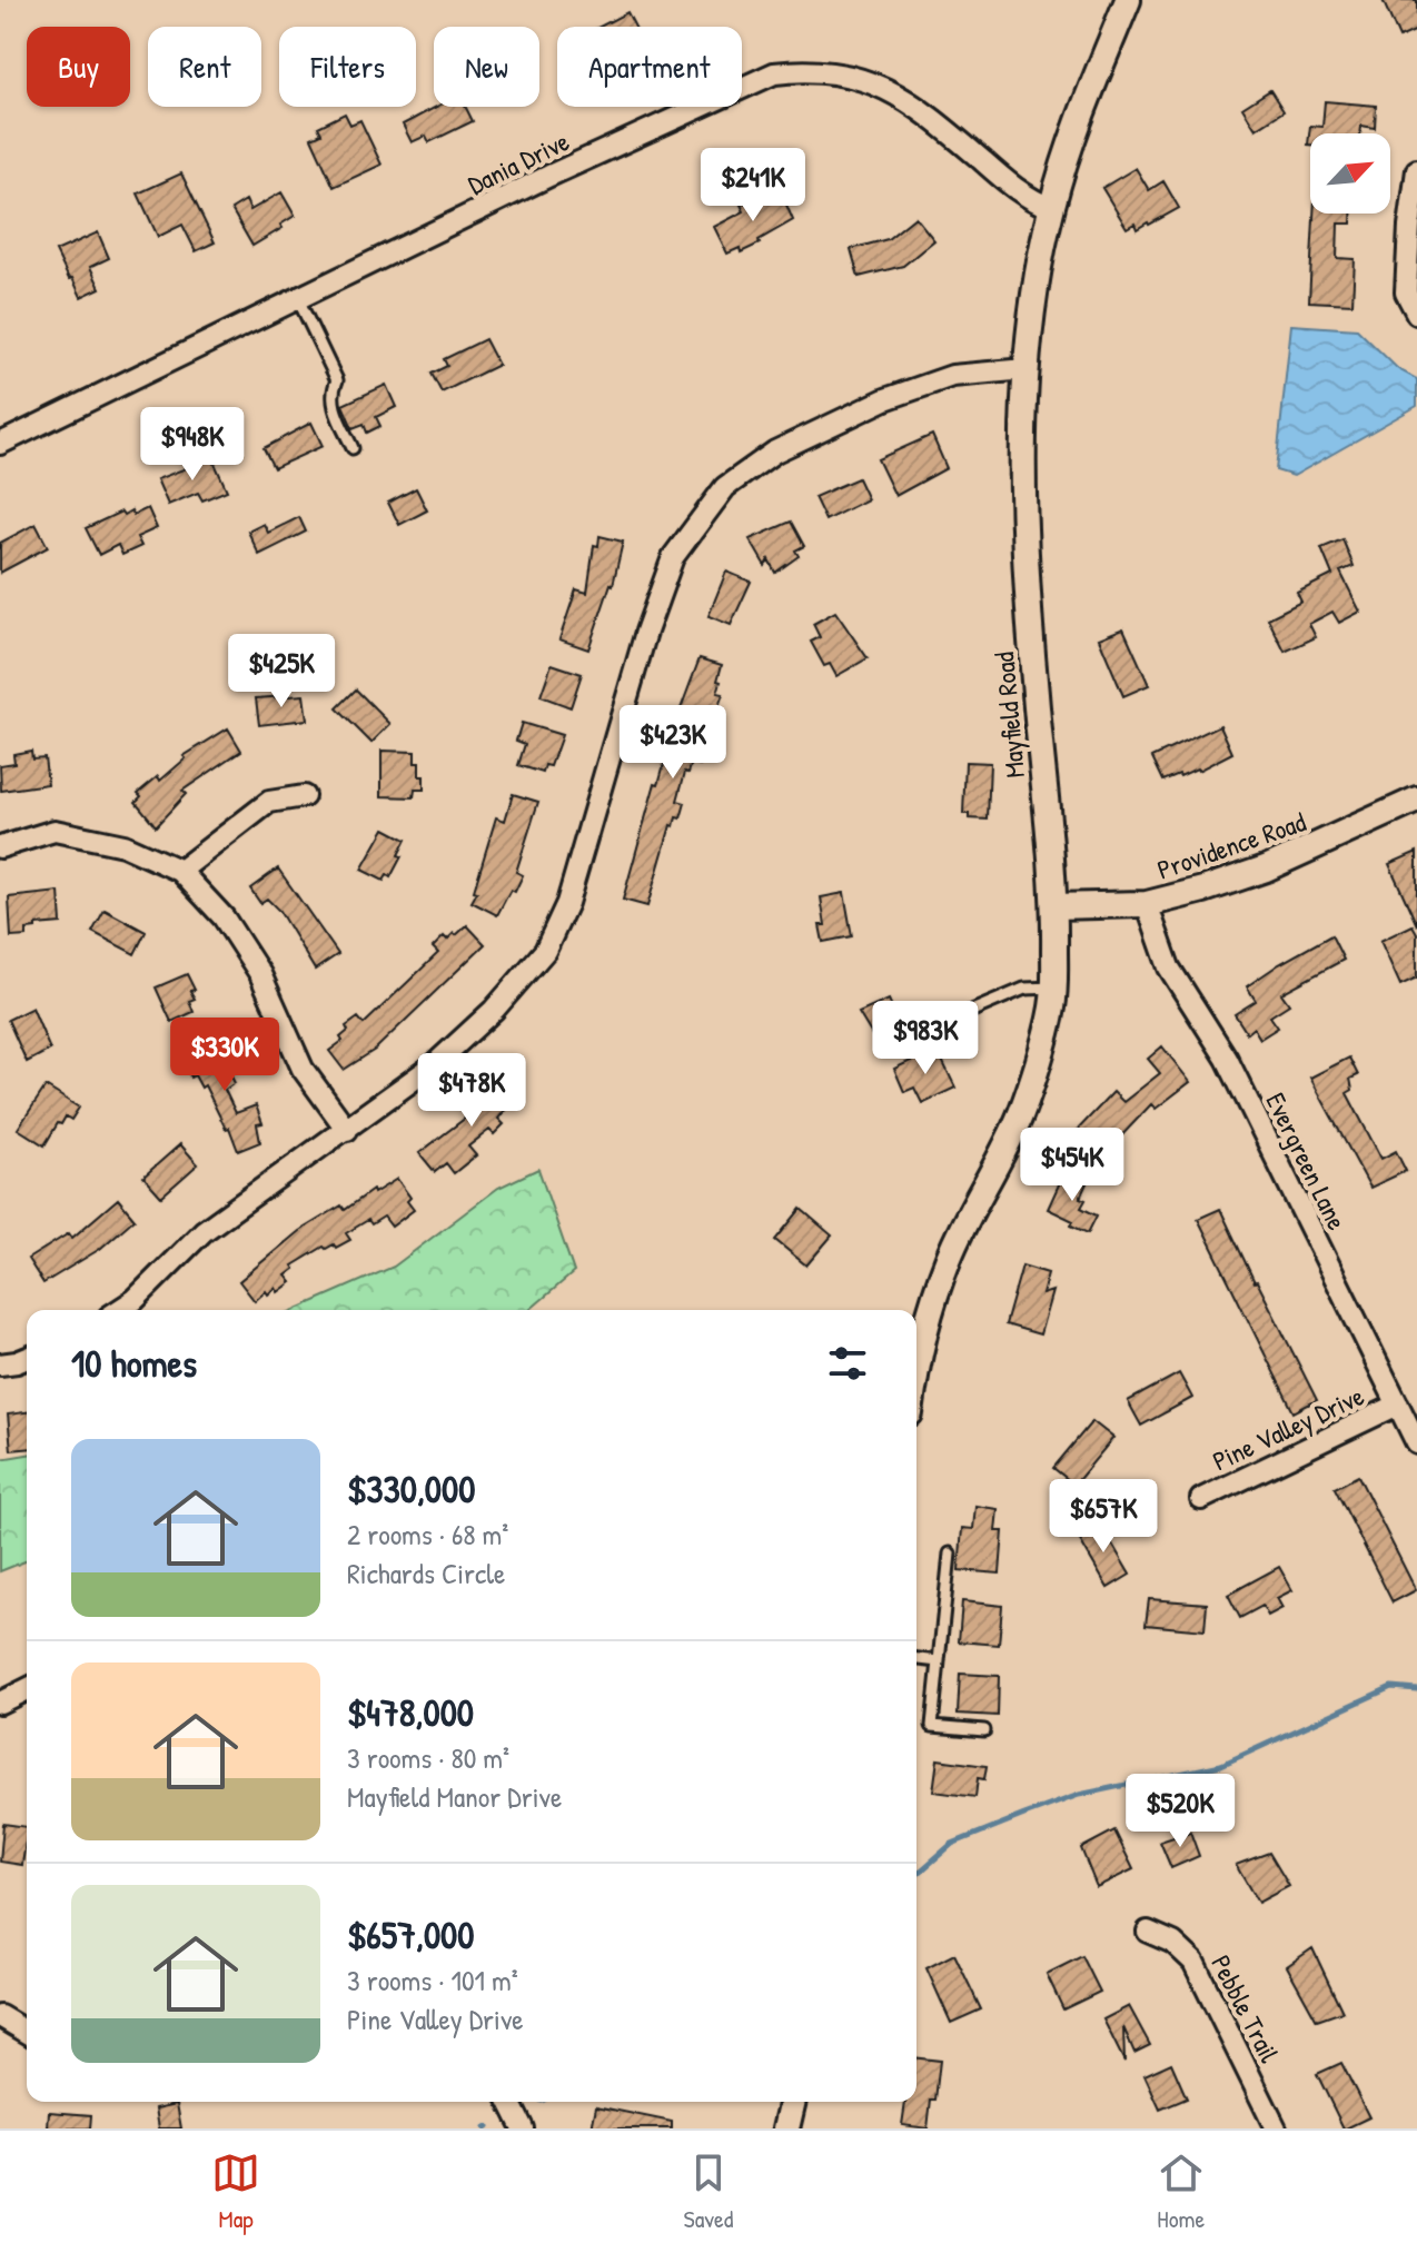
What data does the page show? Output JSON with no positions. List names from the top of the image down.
{
  "streets": {
    "street": [
      "Dania Drive",
      "Mayfield Road",
      "Providence Road",
      "Evergreen Lane",
      "Pine Valley Drive",
      "Pebble Trail"
    ]
  },
  "crossings": [
    ["Dania Drive", "Mayfield Road"],
    ["Mayfield Road", "Providence Road"],
    ["Providence Road", "Evergreen Lane"],
    ["Evergreen Lane", "Pine Valley Drive"]
  ],
  "north": "top right",
  "page": {
    "chip": [
      "Buy",
      "Rent",
      "Filters",
      "New",
      "Apartment"
    ],
    "price": [
      "$241K",
      "$948K",
      "$425K",
      "$423K",
      "$983K",
      "$330K",
      "$478K",
      "$454K",
      "$657K",
      "$520K"
    ],
    "heading": "10 homes",
    "list": [
      {
        "name": "$330,000",
        "note": "2 rooms · 68 m² · Richards Circle"
      },
      {
        "name": "$478,000",
        "note": "3 rooms · 80 m² · Mayfield Manor Drive"
      },
      {
        "name": "$657,000",
        "note": "3 rooms · 101 m² · Pine Valley Drive"
      }
    ],
    "tabs": ["Map", "Saved", "Home"]
  }
}
